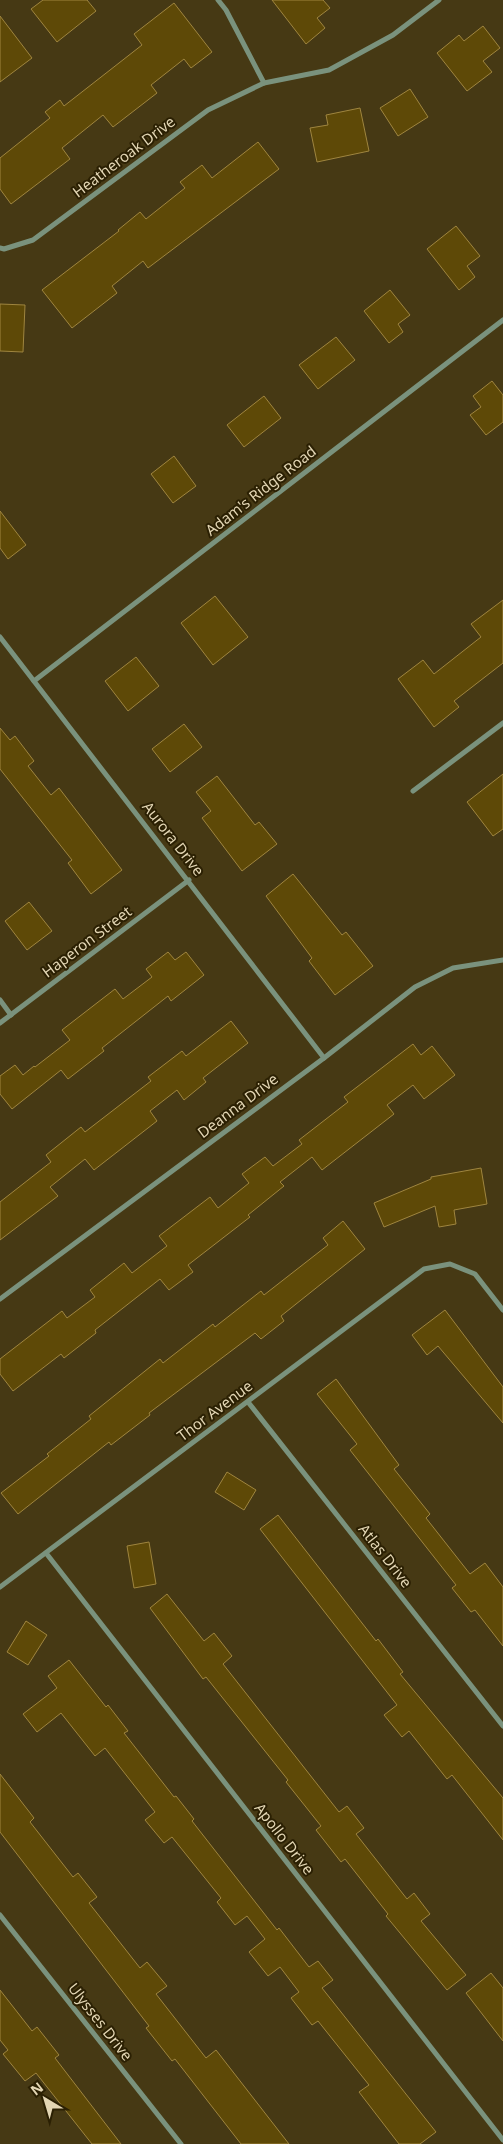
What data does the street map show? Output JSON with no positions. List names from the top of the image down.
{
  "streets": {
    "street": [
      "Heatheroak Drive",
      "Adam's Ridge Road",
      "Aurora Drive",
      "Haperon Street",
      "Deanna Drive",
      "Thor Avenue",
      "Atlas Drive",
      "Apollo Drive",
      "Ulysses Drive"
    ]
  },
  "crossings": [
    ["Adam's Ridge Road", "Aurora Drive"],
    ["Aurora Drive", "Haperon Street"],
    ["Aurora Drive", "Deanna Drive"],
    ["Thor Avenue", "Atlas Drive"],
    ["Thor Avenue", "Apollo Drive"]
  ],
  "north": "top left"
}
